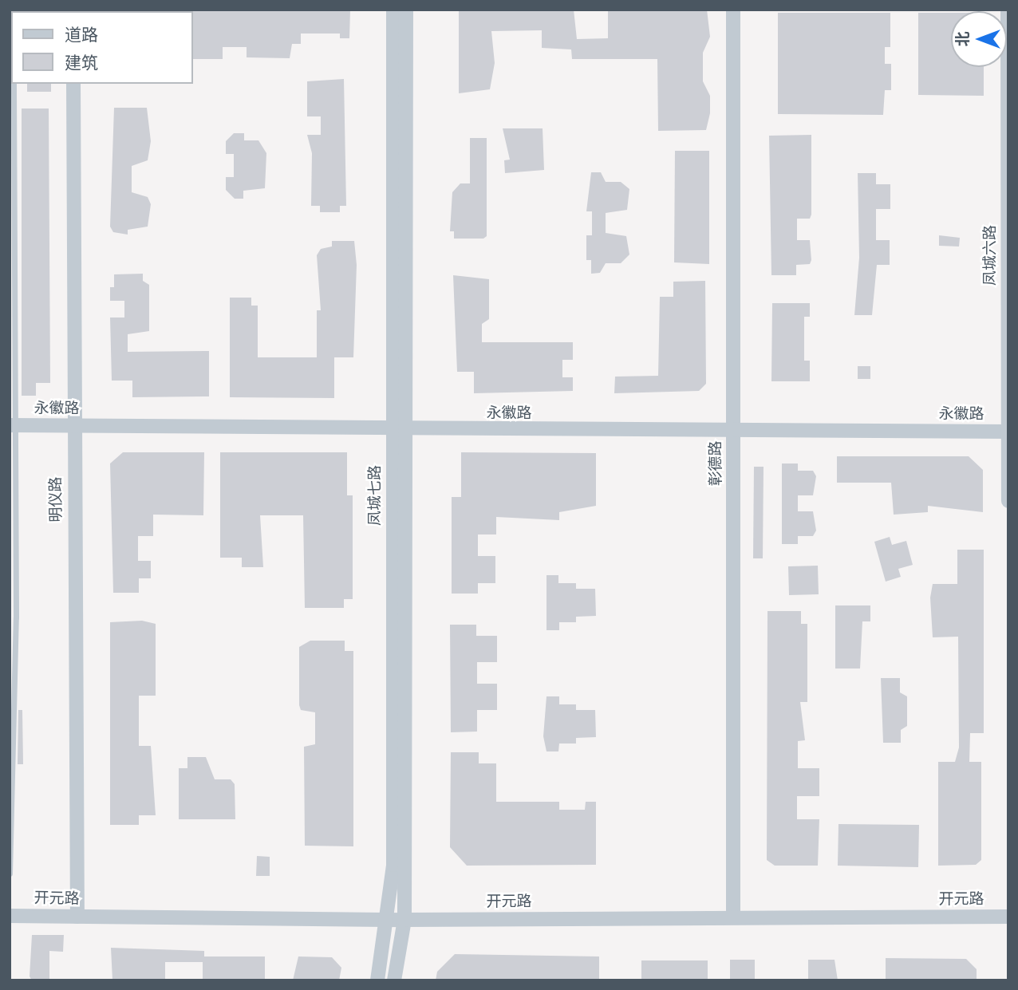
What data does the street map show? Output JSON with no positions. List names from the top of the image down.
{
  "streets": {
    "street": [
      "凤城六路",
      "永徽路",
      "彰德路",
      "凤城七路",
      "明仪路",
      "开元路"
    ]
  },
  "crossings": [
    ["凤城六路", "永徽路"],
    ["永徽路", "彰德路"],
    ["永徽路", "凤城七路"],
    ["永徽路", "明仪路"],
    ["彰德路", "开元路"],
    ["凤城七路", "开元路"],
    ["明仪路", "开元路"]
  ],
  "legend": ["道路", "建筑"],
  "north": "left"
}
